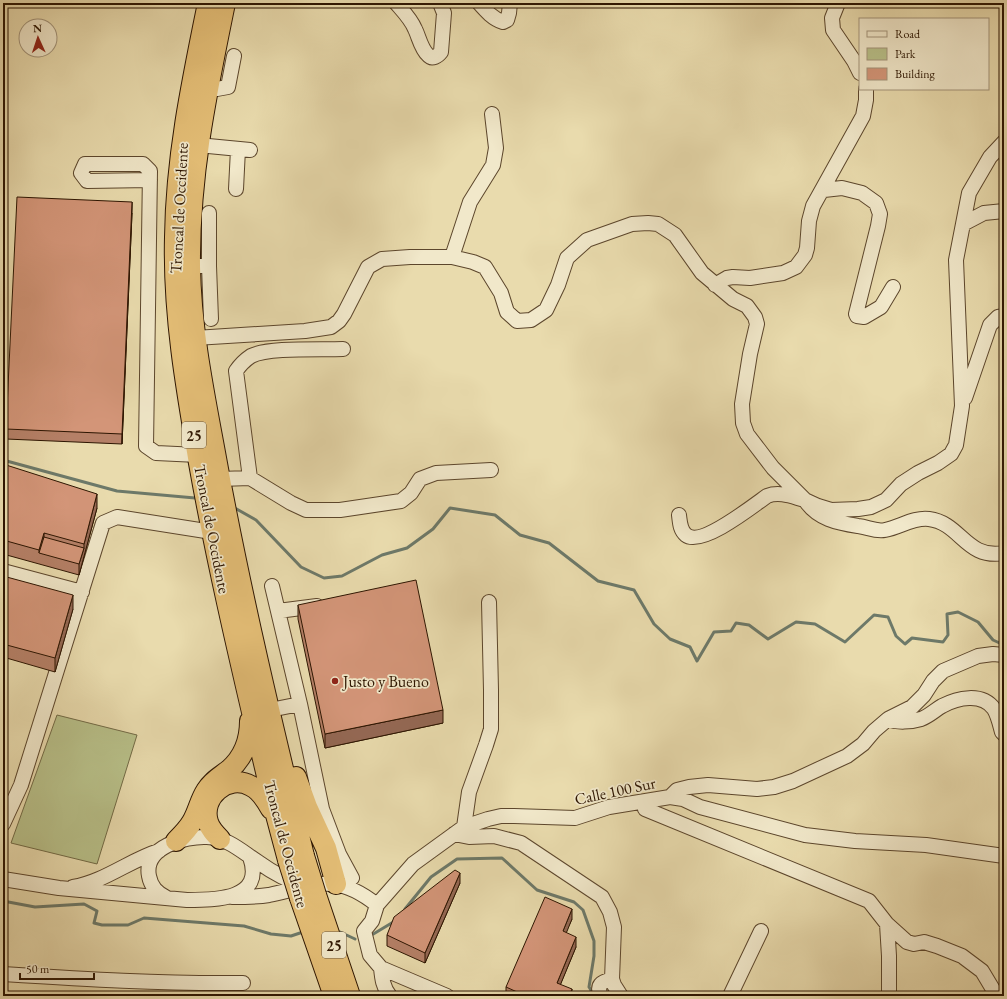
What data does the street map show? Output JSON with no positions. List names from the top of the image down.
{
  "streets": {
    "highway": ["Troncal de Occidente", "25"],
    "street": ["Calle 100 Sur"]
  },
  "places": ["Justo y Bueno"],
  "legend": ["Road", "Park", "Building"],
  "scale_bar": "50 m",
  "north": "top"
}
